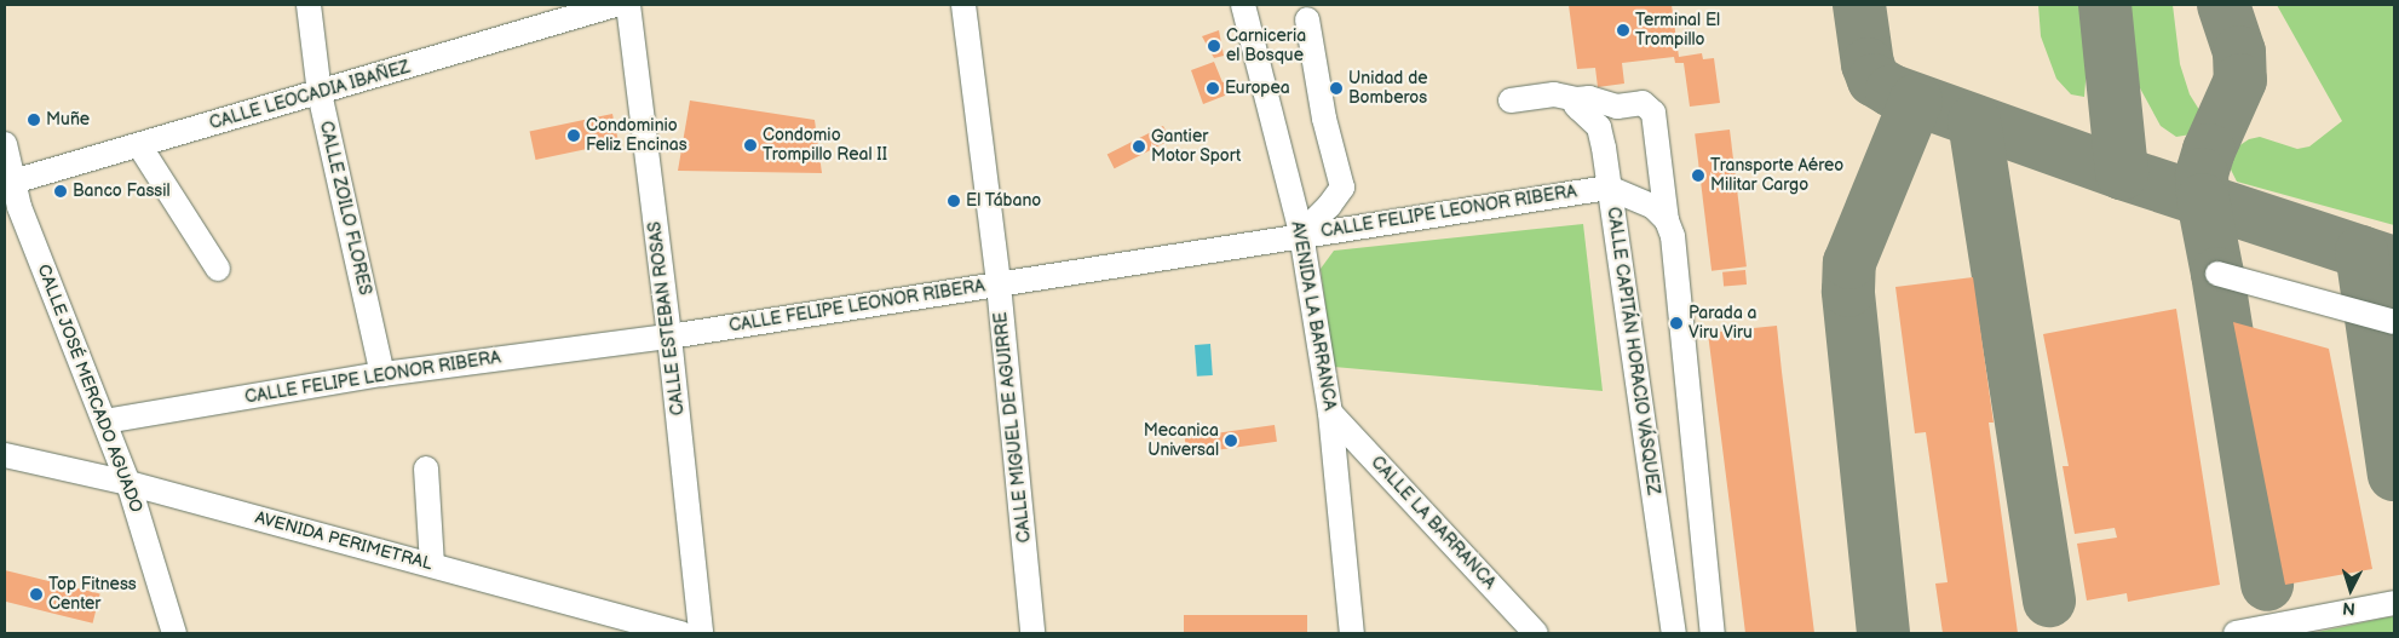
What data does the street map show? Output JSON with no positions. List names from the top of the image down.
{
  "streets": {
    "street": [
      "CALLE LEOCADIA IBAÑEZ",
      "CALLE ZOILO FLORES",
      "CALLE FELIPE LEONOR RIBERA",
      "AVENIDA LA BARRANCA",
      "CALLE ESTEBAN ROSAS",
      "CALLE CAPITÁN HORACIO VÁSQUEZ",
      "CALLE JOSÉ MERCADO AGUADO",
      "CALLE MIGUEL DE AGUIRRE",
      "CALLE LA BARRANCA",
      "AVENIDA PERIMETRAL"
    ]
  },
  "crossings": [
    ["CALLE LEOCADIA IBAÑEZ", "CALLE ZOILO FLORES"],
    ["CALLE LEOCADIA IBAÑEZ", "CALLE JOSÉ MERCADO AGUADO"],
    ["CALLE ZOILO FLORES", "CALLE FELIPE LEONOR RIBERA"],
    ["CALLE FELIPE LEONOR RIBERA", "AVENIDA LA BARRANCA"],
    ["CALLE FELIPE LEONOR RIBERA", "CALLE ESTEBAN ROSAS"],
    ["CALLE FELIPE LEONOR RIBERA", "CALLE CAPITÁN HORACIO VÁSQUEZ"],
    ["CALLE FELIPE LEONOR RIBERA", "CALLE JOSÉ MERCADO AGUADO"],
    ["CALLE FELIPE LEONOR RIBERA", "CALLE MIGUEL DE AGUIRRE"],
    ["AVENIDA LA BARRANCA", "CALLE LA BARRANCA"],
    ["CALLE JOSÉ MERCADO AGUADO", "AVENIDA PERIMETRAL"]
  ],
  "places": [
    "Terminal El Trompillo",
    "Carniceria el Bosque",
    "Europea",
    "Unidad de Bomberos",
    "Muñe",
    "Condominio Feliz Encinas",
    "Condomio Trompillo Real II",
    "Gantier Motor Sport",
    "Transporte Aéreo Militar Cargo",
    "Banco Fassil",
    "El Tábano",
    "Parada a Viru Viru",
    "Mecanica Universal",
    "Top Fitness Center"
  ],
  "north": "bottom"
}
